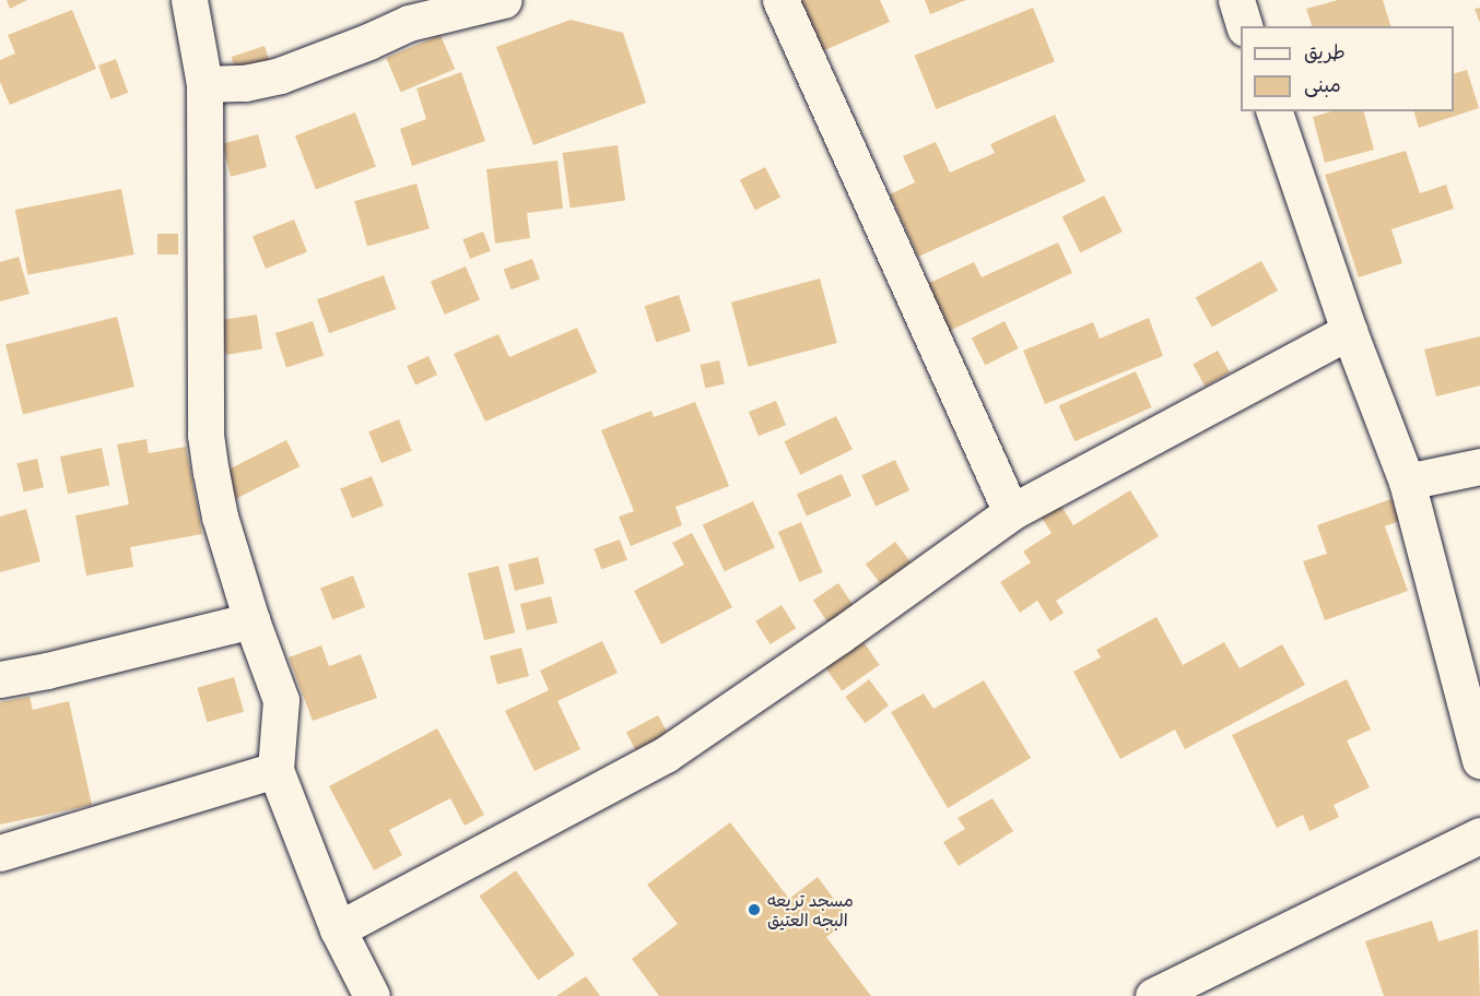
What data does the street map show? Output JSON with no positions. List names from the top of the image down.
{
  "places": ["مسجد تريعه البجه العتيق"],
  "legend": ["طريق", "مبنى"]
}
